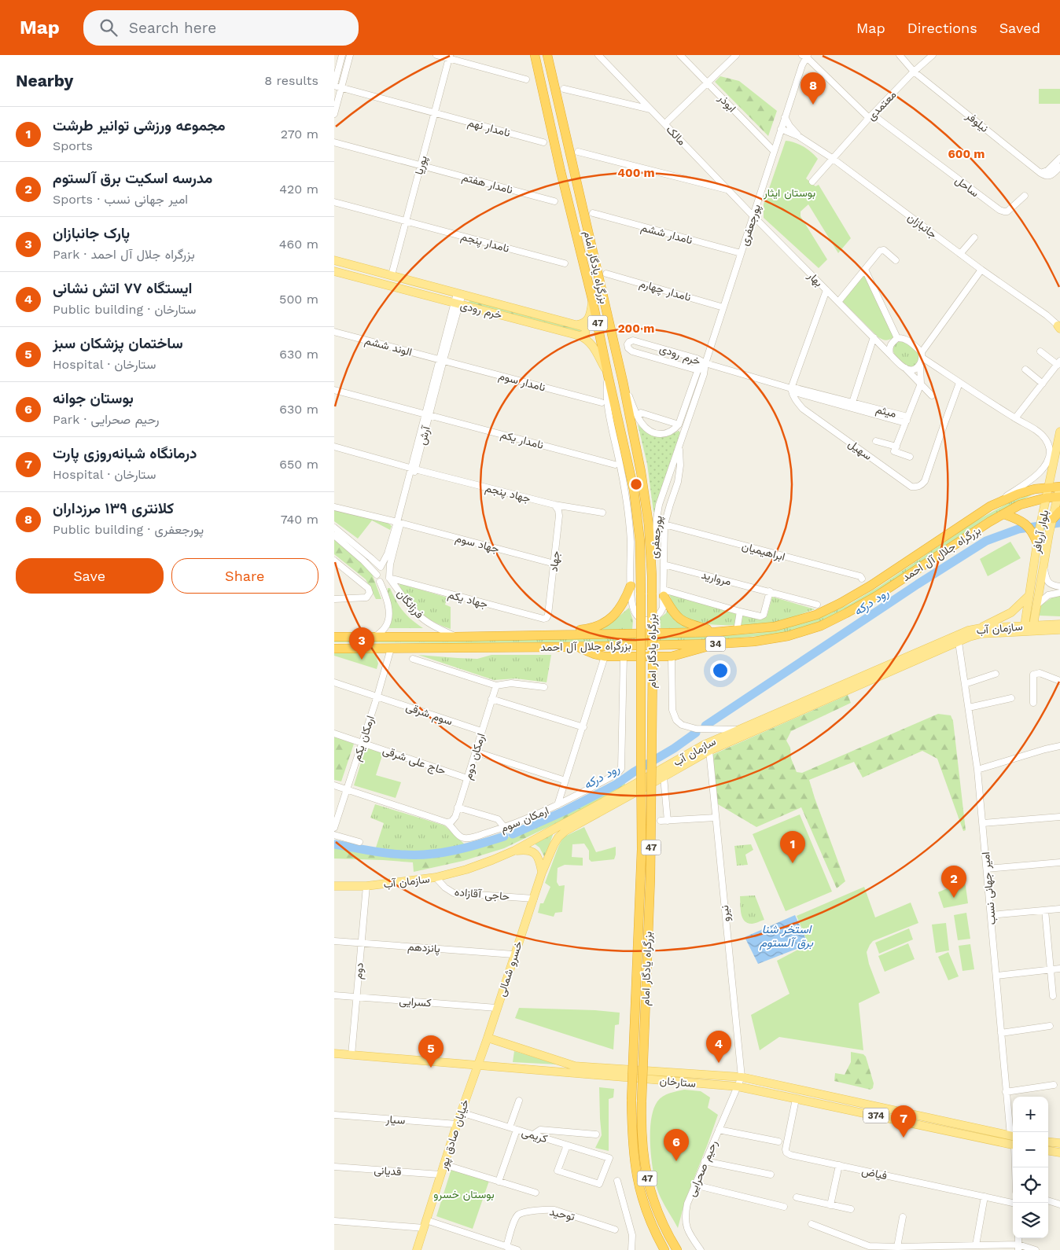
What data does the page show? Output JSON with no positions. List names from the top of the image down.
{
  "streets": {
    "highway": [
      "بزرگراه یادگار امام",
      "47",
      "بزرگراه جلال آل احمد",
      "34"
    ],
    "main road": [
      "خرم رودی",
      "بلوار آریافر",
      "سازمان آب",
      "خسرو شمالی",
      "ستارخان",
      "374",
      "خیابان صادق پور"
    ],
    "street": [
      "ابوذر",
      "معتمدی",
      "نیلوفر",
      "نامدار نهم",
      "مالک",
      "پوریا",
      "نامدار هفتم",
      "ساحل",
      "پورجعفری",
      "جانبازان",
      "نامدار ششم",
      "نامدار پنجم",
      "بهار",
      "نامدار چهارم",
      "الوند ششم",
      "خرم‌ رودی",
      "نامدار سوم",
      "میثم",
      "آرش",
      "نامدار یکم",
      "سهیل",
      "جهاد پنجم",
      "جهاد سوم",
      "ابراهیمیان",
      "جهاد",
      "مروارید",
      "جهاد یکم",
      "فرزانگان",
      "سوم شرقی",
      "ارمکان یکم",
      "ارمکان دوم",
      "حاج علی شرقی",
      "ارمکان سوم",
      "امیر جهانی نسب",
      "حاجی آقازاده",
      "نیرو",
      "پانزدهم",
      "دوم",
      "کسرایی",
      "سیار",
      "کریمی",
      "رحیم صحرایی",
      "قدیانی",
      "فیاض",
      "توحید"
    ]
  },
  "crossings": [
    ["ابوذر", "پورجعفری"],
    ["معتمدی", "نیلوفر"],
    ["معتمدی", "ساحل"],
    ["معتمدی", "جانبازان"],
    ["نامدار نهم", "پوریا"],
    ["مالک", "پورجعفری"],
    ["مالک", "بهار"],
    ["پوریا", "نامدار هفتم"],
    ["پوریا", "نامدار پنجم"],
    ["پوریا", "خرم رودی"],
    ["پورجعفری", "جانبازان"],
    ["پورجعفری", "نامدار ششم"],
    ["پورجعفری", "بزرگراه یادگار امام"],
    ["پورجعفری", "بهار"],
    ["پورجعفری", "نامدار چهارم"],
    ["پورجعفری", "خرم‌ رودی"],
    ["بزرگراه یادگار امام", "خرم رودی"],
    ["خرم رودی", "آرش"],
    ["الوند ششم", "نامدار سوم"],
    ["الوند ششم", "آرش"],
    ["نامدار سوم", "آرش"],
    ["میثم", "سهیل"],
    ["آرش", "نامدار یکم"],
    ["آرش", "جهاد پنجم"],
    ["آرش", "جهاد سوم"],
    ["آرش", "جهاد یکم"],
    ["آرش", "فرزانگان"],
    ["جهاد پنجم", "جهاد"],
    ["بلوار آریافر", "بزرگراه جلال آل احمد"],
    ["بلوار آریافر", "سازمان آب"],
    ["جهاد سوم", "جهاد"],
    ["بزرگراه جلال آل احمد", "فرزانگان"],
    ["بزرگراه جلال آل احمد", "ارمکان یکم"],
    ["جهاد", "جهاد یکم"],
    ["جهاد یکم", "فرزانگان"],
    ["سازمان آب", "امیر جهانی نسب"],
    ["سازمان آب", "حاجی آقازاده"],
    ["سازمان آب", "نیرو"],
    ["سازمان آب", "خسرو شمالی"],
    ["سازمان آب", "دوم"],
    ["سوم شرقی", "ارمکان یکم"],
    ["سوم شرقی", "ارمکان دوم"],
    ["ارمکان یکم", "حاج علی شرقی"],
    ["ارمکان یکم", "ارمکان سوم"],
    ["ارمکان دوم", "حاج علی شرقی"],
    ["ارمکان دوم", "ارمکان سوم"],
    ["حاجی آقازاده", "خسرو شمالی"],
    ["نیرو", "ستارخان"],
    ["نیرو", "رحیم صحرایی"],
    ["پانزدهم", "خسرو شمالی"],
    ["پانزدهم", "دوم"],
    ["خسرو شمالی", "کسرایی"],
    ["خسرو شمالی", "ستارخان"],
    ["خسرو شمالی", "خیابان صادق پور"],
    ["دوم", "کسرایی"],
    ["دوم", "ستارخان"],
    ["ستارخان", "خیابان صادق پور"],
    ["ستارخان", "رحیم صحرایی"],
    ["ستارخان", "فیاض"],
    ["سیار", "خیابان صادق پور"],
    ["خیابان صادق پور", "کریمی"],
    ["خیابان صادق پور", "قدیانی"]
  ],
  "water": ["رود درکه", "استخر شنا برق آلستوم"],
  "parks": ["بوستان ایثار", "بوستان خسرو"],
  "page": {
    "header": "Map",
    "search": "Search here",
    "nav": ["Map", "Directions", "Saved"],
    "heading": ["Nearby", "8 results"],
    "pins": [
      "8",
      "3",
      "1",
      "2",
      "4",
      "5",
      "7",
      "6"
    ],
    "list": [
      {
        "mark": "1",
        "name": "مجموعه ورزشی توانیر طرشت",
        "note": "Sports",
        "value": "270 m"
      },
      {
        "mark": "2",
        "name": "مدرسه اسکیت برق آلستوم",
        "note": "Sports · امیر جهانی نسب",
        "value": "420 m"
      },
      {
        "mark": "3",
        "name": "پارک جانبازان",
        "note": "Park · بزرگراه جلال آل احمد",
        "value": "460 m"
      },
      {
        "mark": "4",
        "name": "ایستگاه ۷۷ اتش نشانی",
        "note": "Public building · ستارخان",
        "value": "500 m"
      },
      {
        "mark": "5",
        "name": "ساختمان پزشکان سبز",
        "note": "Hospital · ستارخان",
        "value": "630 m"
      },
      {
        "mark": "6",
        "name": "بوستان جوانه",
        "note": "Park · رحیم صحرایی",
        "value": "630 m"
      },
      {
        "mark": "7",
        "name": "درمانگاه شبانه‌روزی پارت",
        "note": "Hospital · ستارخان",
        "value": "650 m"
      },
      {
        "mark": "8",
        "name": "کلانتری ۱۳۹ مرزداران",
        "note": "Public building · پورجعفری",
        "value": "740 m"
      }
    ],
    "buttons": ["Save", "Share"],
    "map_buttons": ["+", "−"]
  },
  "rings": ["600 m", "400 m", "200 m"]
}
